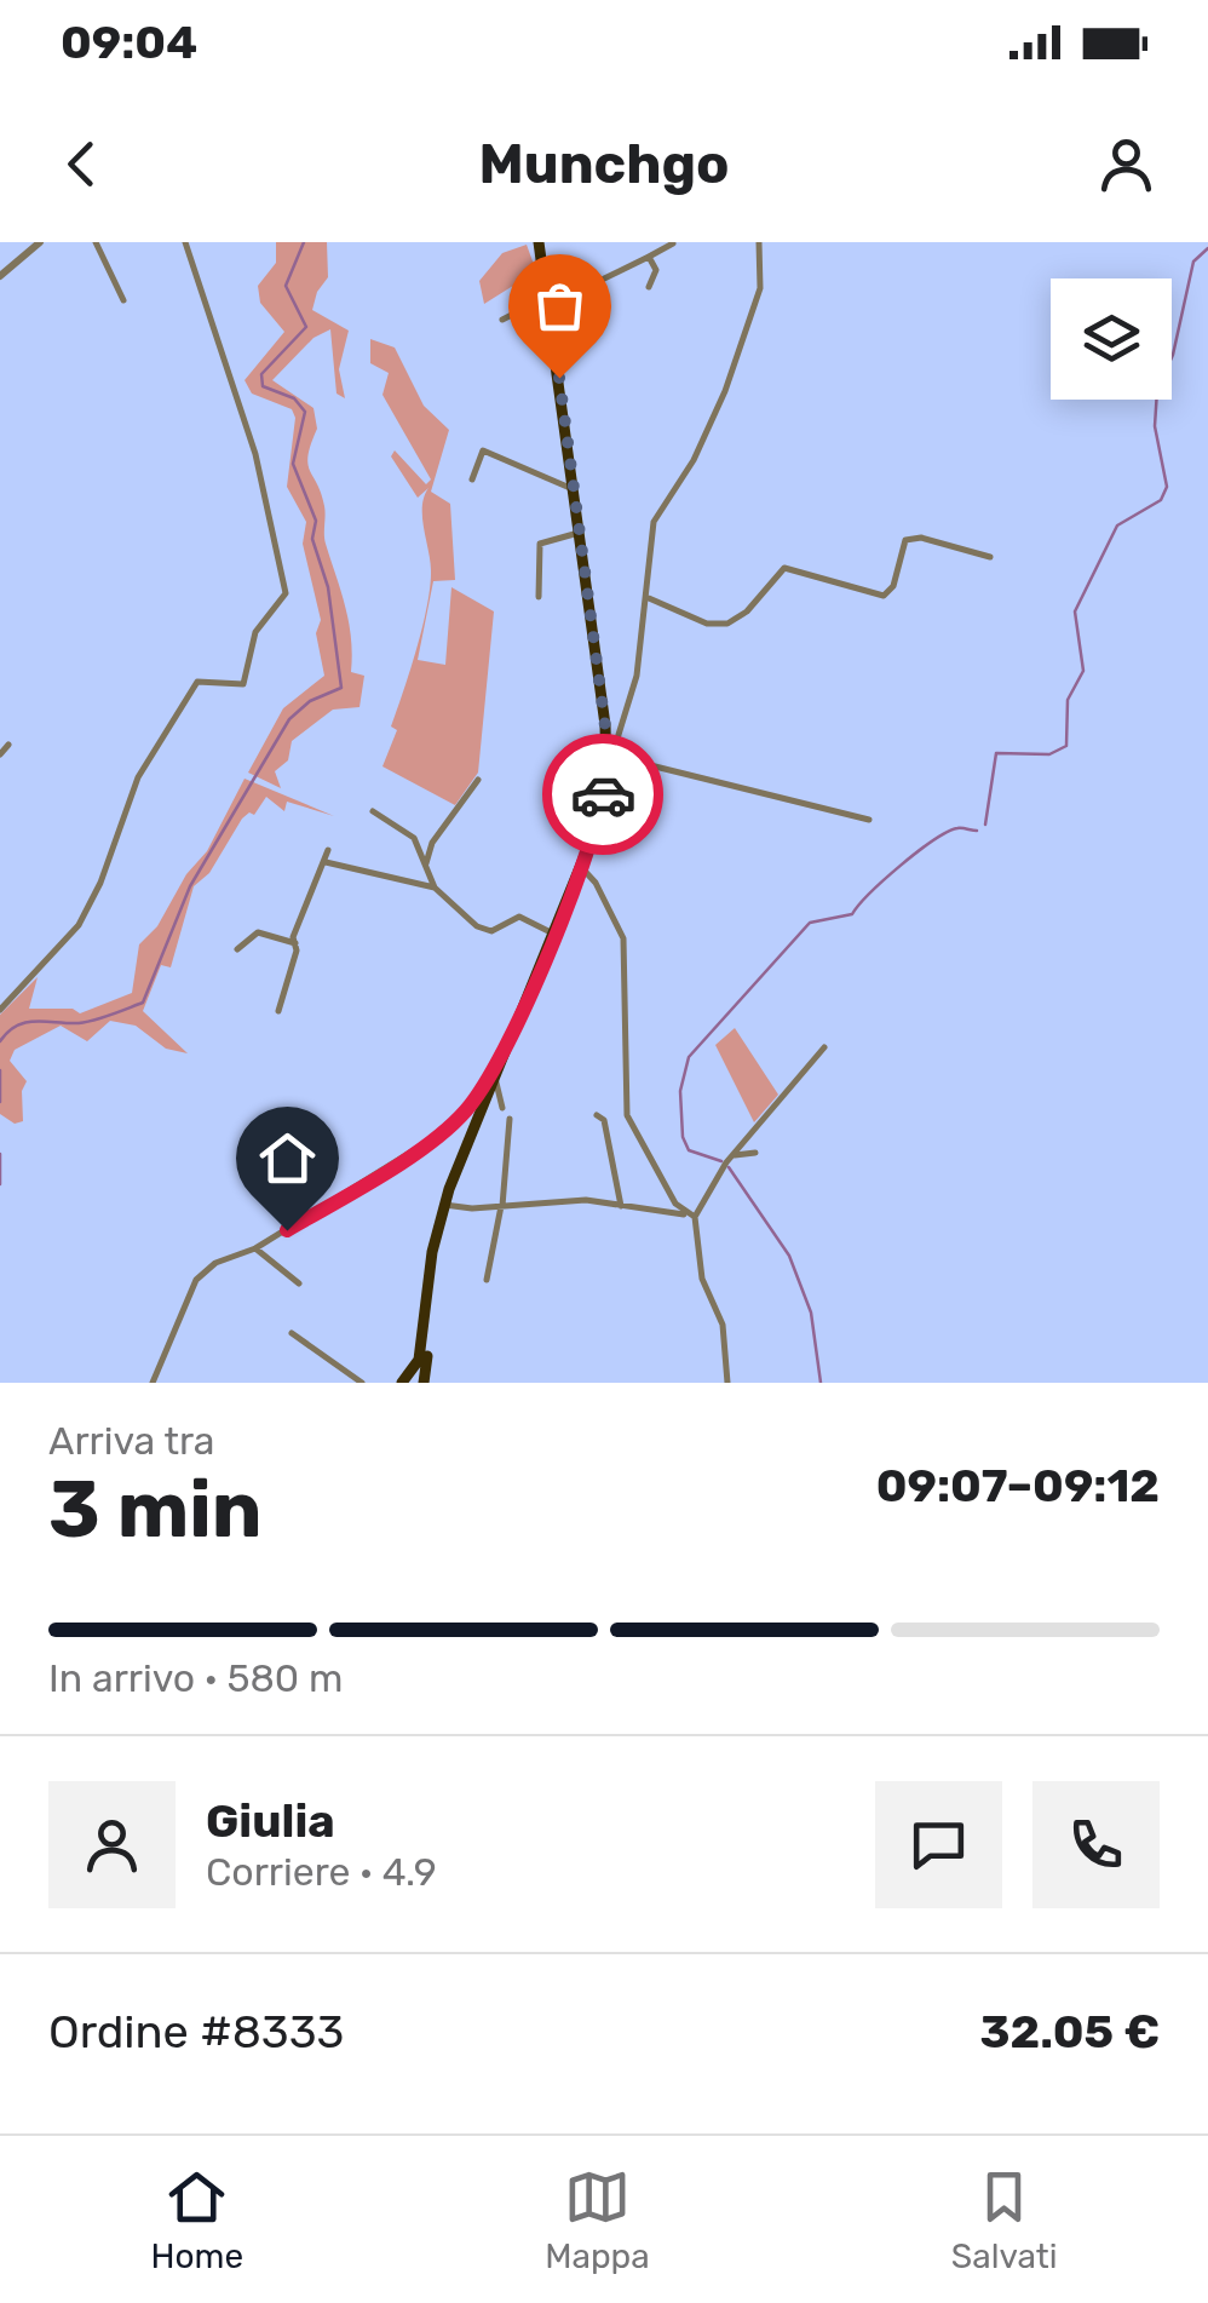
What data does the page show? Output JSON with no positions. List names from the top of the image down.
{
  "page": {
    "status": "09:04",
    "header": "Munchgo",
    "heading": ["3 min", "Arriva tra", "09:07–09:12"],
    "panel": [
      "Giulia",
      "Corriere · 4.9",
      "Ordine #8333",
      "32.05 €"
    ],
    "bar": "In arrivo · 580 m",
    "tabs": ["Home", "Mappa", "Salvati"]
  }
}
